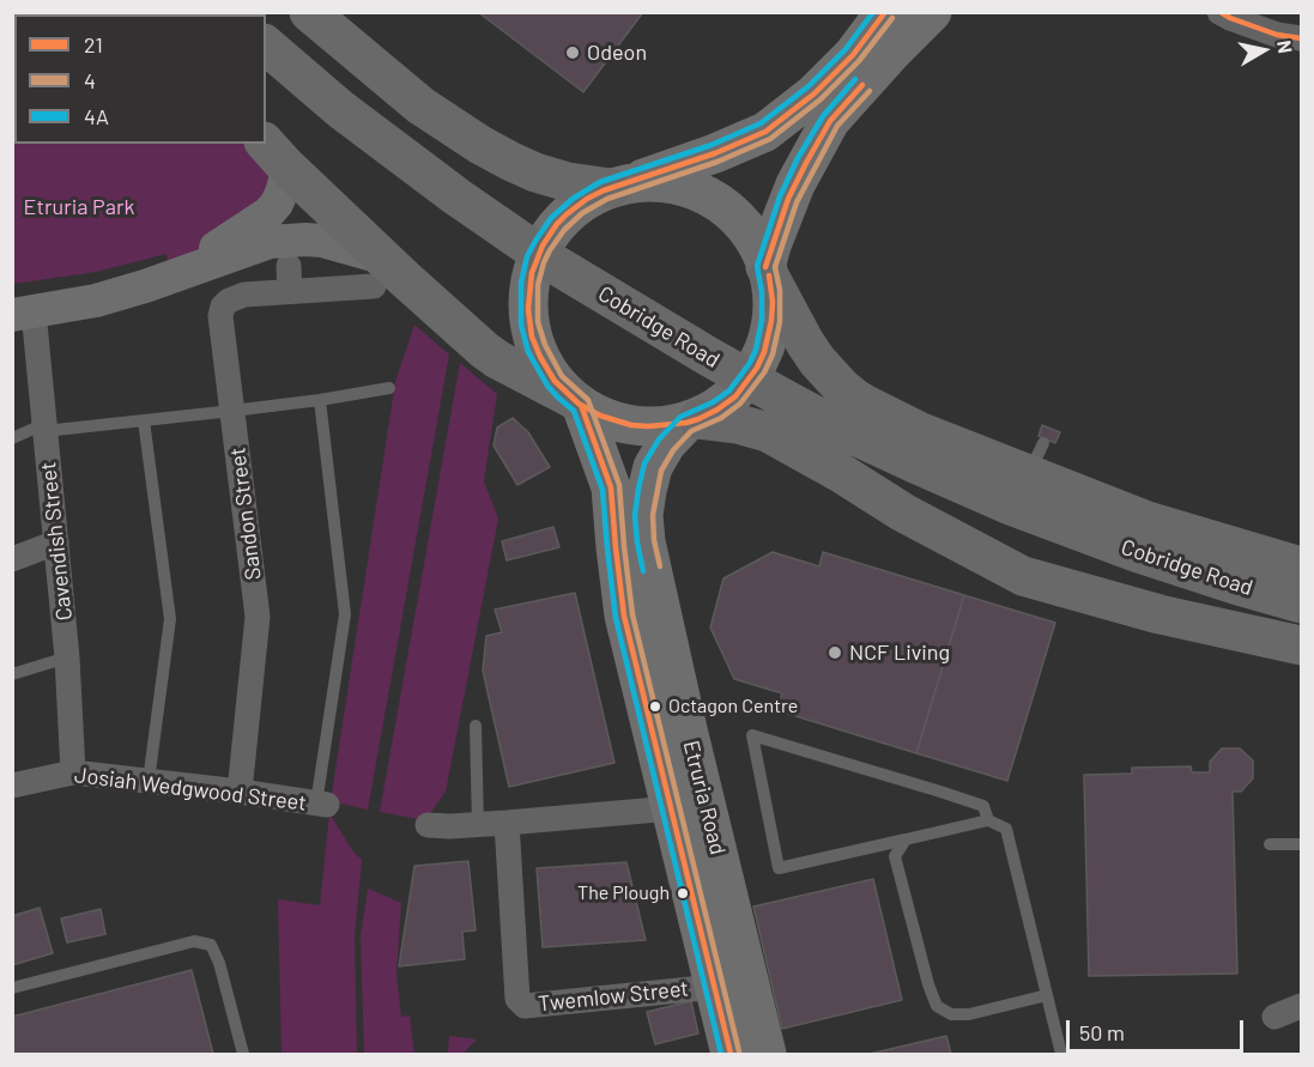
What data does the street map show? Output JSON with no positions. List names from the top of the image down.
{
  "streets": {
    "highway": ["Cobridge Road"],
    "main road": ["Etruria Road"],
    "street": [
      "Sandon Street",
      "Cavendish Street",
      "Josiah Wedgwood Street",
      "Twemlow Street"
    ]
  },
  "crossings": [
    ["Sandon Street", "Josiah Wedgwood Street"],
    ["Cavendish Street", "Josiah Wedgwood Street"],
    ["Etruria Road", "Twemlow Street"]
  ],
  "parks": ["Etruria Park"],
  "places": [
    "Odeon",
    "NCF Living",
    "Octagon Centre",
    "The Plough"
  ],
  "lines": ["transit line 21", "transit line 4A", "transit line 4"],
  "legend": ["21", "4", "4A"],
  "scale_bar": "50 m",
  "north": "right"
}
